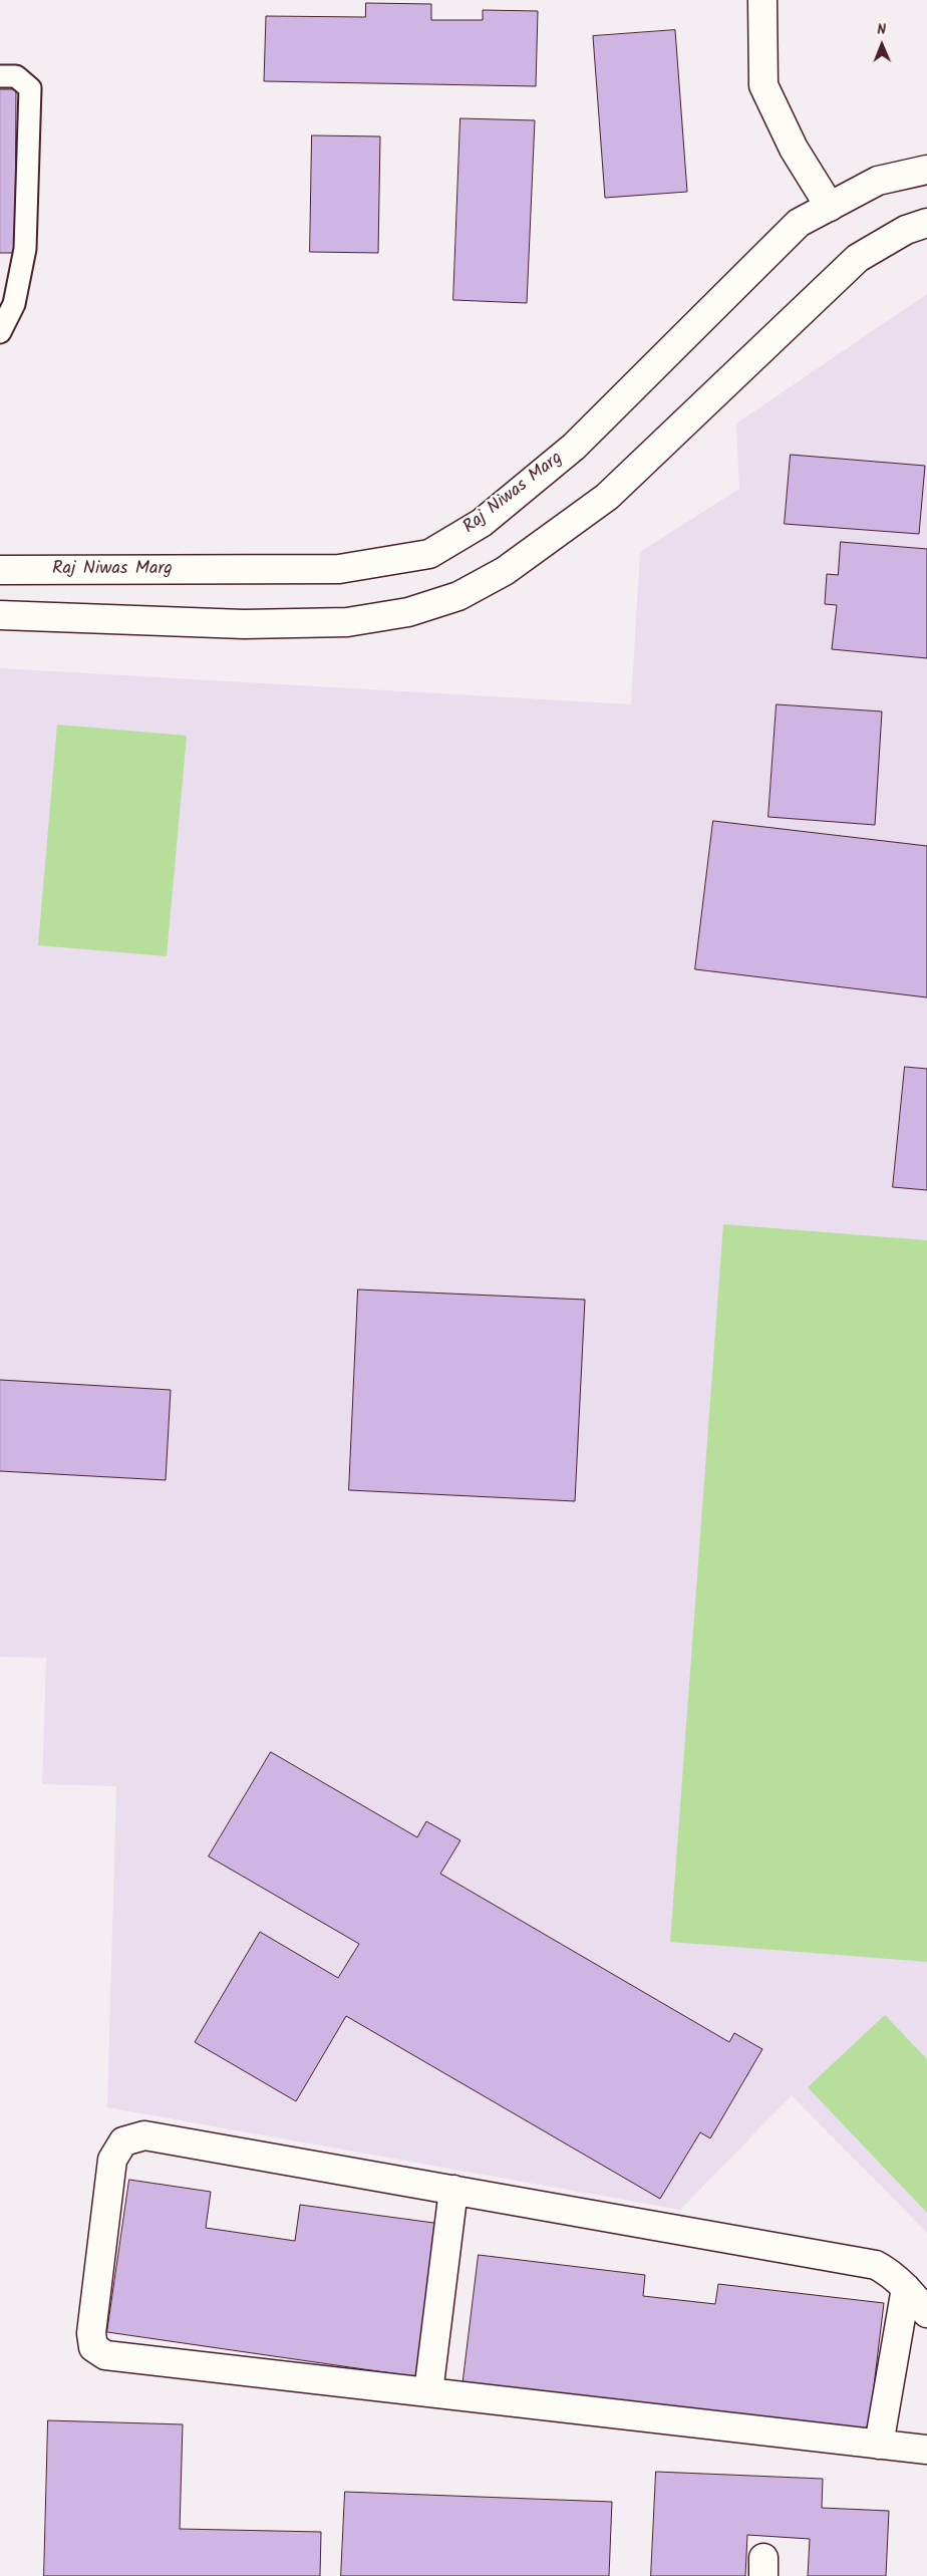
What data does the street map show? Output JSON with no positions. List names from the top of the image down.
{
  "streets": {
    "street": ["Raj Niwas Marg"]
  },
  "north": "top"
}
